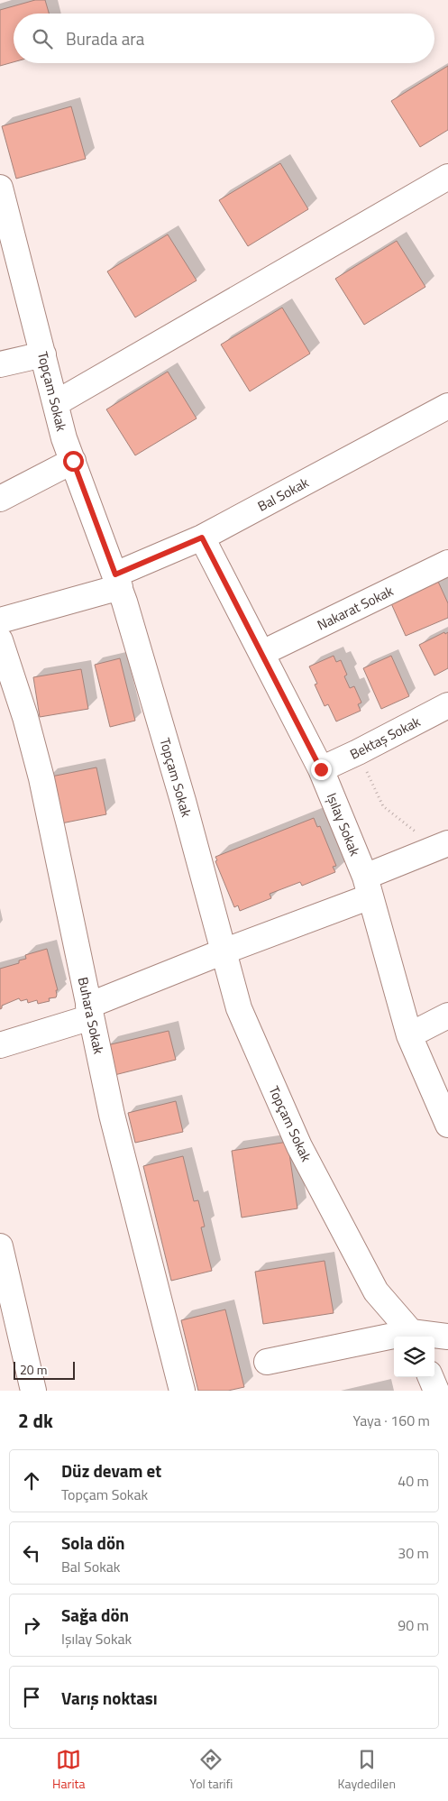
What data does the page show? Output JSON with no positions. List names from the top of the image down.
{
  "streets": {
    "street": [
      "Topçam Sokak",
      "Bal Sokak",
      "Nakarat Sokak",
      "Bektaş Sokak",
      "Işılay Sokak",
      "Buhara Sokak"
    ]
  },
  "crossings": [
    ["Topçam Sokak", "Bal Sokak"],
    ["Bal Sokak", "Işılay Sokak"],
    ["Nakarat Sokak", "Işılay Sokak"],
    ["Bektaş Sokak", "Işılay Sokak"]
  ],
  "scale_bar": "20 m",
  "page": {
    "search": "Burada ara",
    "scale": "20 m",
    "heading": ["2 dk", "Yaya · 160 m"],
    "list": [
      ["Düz devam et", "Topçam Sokak", "40 m"],
      ["Sola dön", "Bal Sokak", "30 m"],
      ["Sağa dön", "Işılay Sokak", "90 m"],
      "Varış noktası"
    ],
    "nav": ["Harita", "Yol tarifi", "Kaydedilen"]
  }
}
